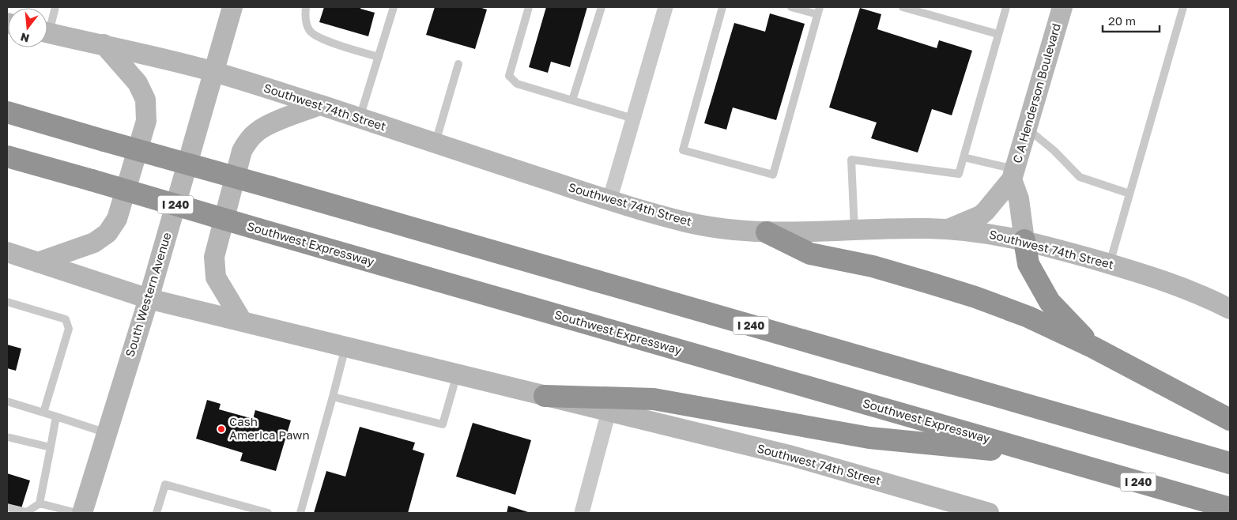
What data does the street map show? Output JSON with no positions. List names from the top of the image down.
{
  "streets": {
    "highway": ["I 240", "Southwest Expressway"],
    "main road": ["C A Henderson Boulevard", "Southwest 74th Street", "South Western Avenue"]
  },
  "crossings": [
    ["C A Henderson Boulevard", "Southwest 74th Street"],
    ["Southwest 74th Street", "South Western Avenue"]
  ],
  "places": ["Cash America Pawn"],
  "scale_bar": "20 m",
  "north": "bottom"
}
